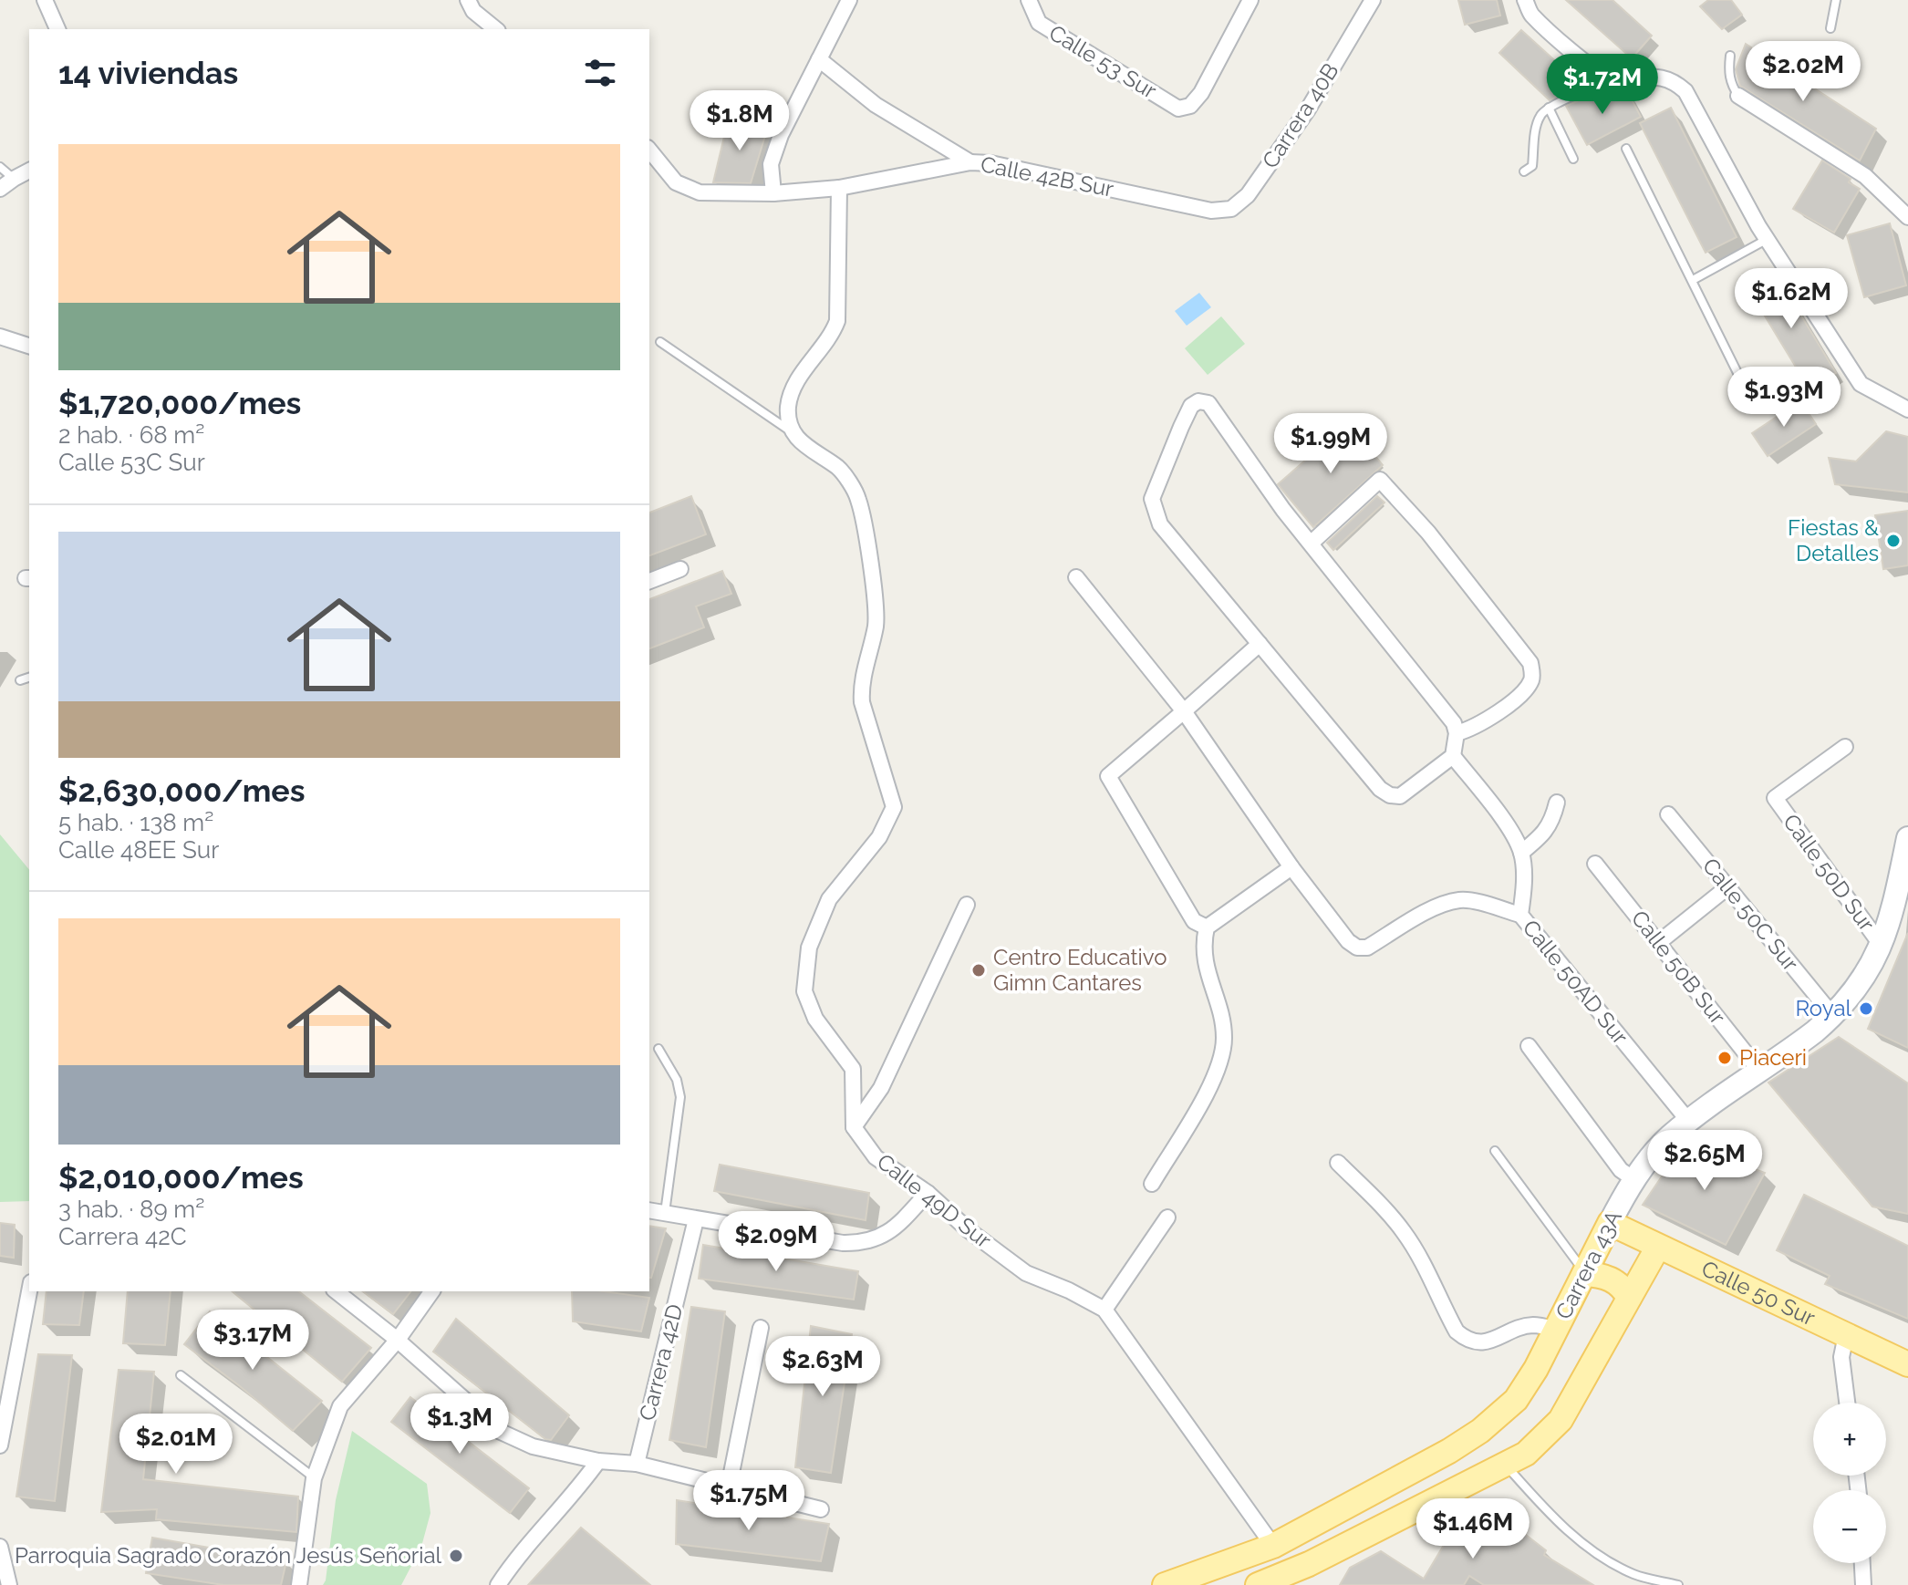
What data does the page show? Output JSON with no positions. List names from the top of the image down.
{
  "streets": {
    "main road": ["Carrera 43A", "Calle 50 Sur"],
    "street": [
      "Calle 53 Sur",
      "Carrera 40B",
      "Calle 42B Sur",
      "Calle 50D Sur",
      "Calle 50C Sur",
      "Calle 50B Sur",
      "Calle 50AD Sur",
      "Calle 49D Sur",
      "Carrera 42D"
    ]
  },
  "crossings": [
    ["Carrera 40B", "Calle 42B Sur"],
    ["Calle 50D Sur", "Carrera 43A"],
    ["Calle 50C Sur", "Carrera 43A"],
    ["Calle 50B Sur", "Carrera 43A"],
    ["Calle 50AD Sur", "Carrera 43A"],
    ["Calle 49D Sur", "Carrera 43A"],
    ["Carrera 43A", "Calle 50 Sur"]
  ],
  "places": [
    "Fiestas & Detalles",
    "Centro Educativo Gimn Cantares",
    "Royal",
    "Piaceri",
    "Parroquia Sagrado Corazón Jesús Señorial"
  ],
  "page": {
    "heading": "14 viviendas",
    "price": [
      "$2.02M",
      "$1.72M",
      "$1.8M",
      "$1.62M",
      "$1.93M",
      "$1.99M",
      "$2.65M",
      "$2.09M",
      "$3.17M",
      "$2.63M",
      "$1.3M",
      "$2.01M",
      "$1.75M",
      "$1.46M"
    ],
    "list": [
      {
        "name": "$1,720,000/mes",
        "note": "2 hab. · 68 m² · Calle 53C Sur"
      },
      {
        "name": "$2,630,000/mes",
        "note": "5 hab. · 138 m² · Calle 48EE Sur"
      },
      {
        "name": "$2,010,000/mes",
        "note": "3 hab. · 89 m² · Carrera 42C"
      }
    ],
    "map_buttons": ["+", "−"]
  }
}
